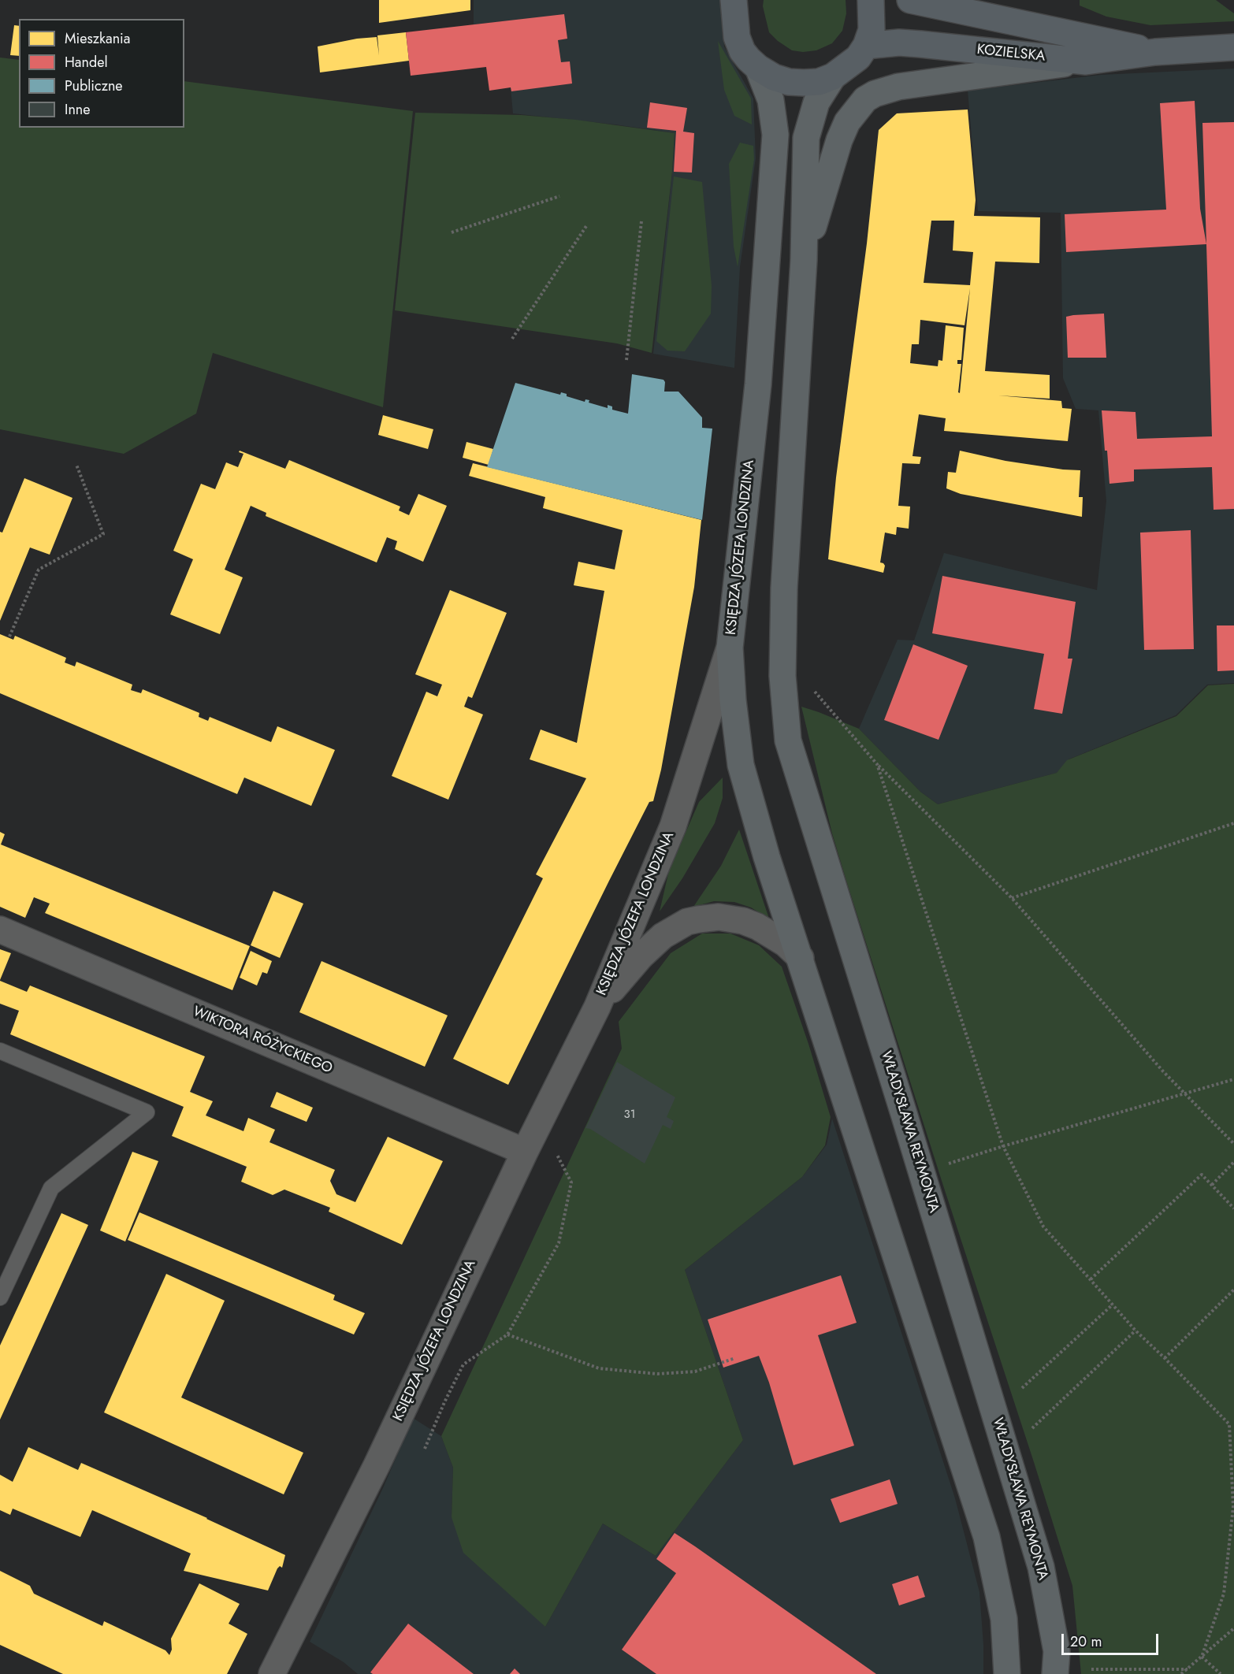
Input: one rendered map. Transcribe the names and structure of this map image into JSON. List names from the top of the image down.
{
  "streets": {
    "main road": ["KOZIELSKA", "KSIĘDZA JÓZEFA LONDZINA", "WŁADYSŁAWA REYMONTA"],
    "street": ["WIKTORA RÓŻYCKIEGO"]
  },
  "crossings": [
    ["KSIĘDZA JÓZEFA LONDZINA", "WIKTORA RÓŻYCKIEGO"]
  ],
  "house_numbers": ["31"],
  "legend": [
    "Mieszkania",
    "Handel",
    "Publiczne",
    "Inne"
  ],
  "scale_bar": "20 m"
}
